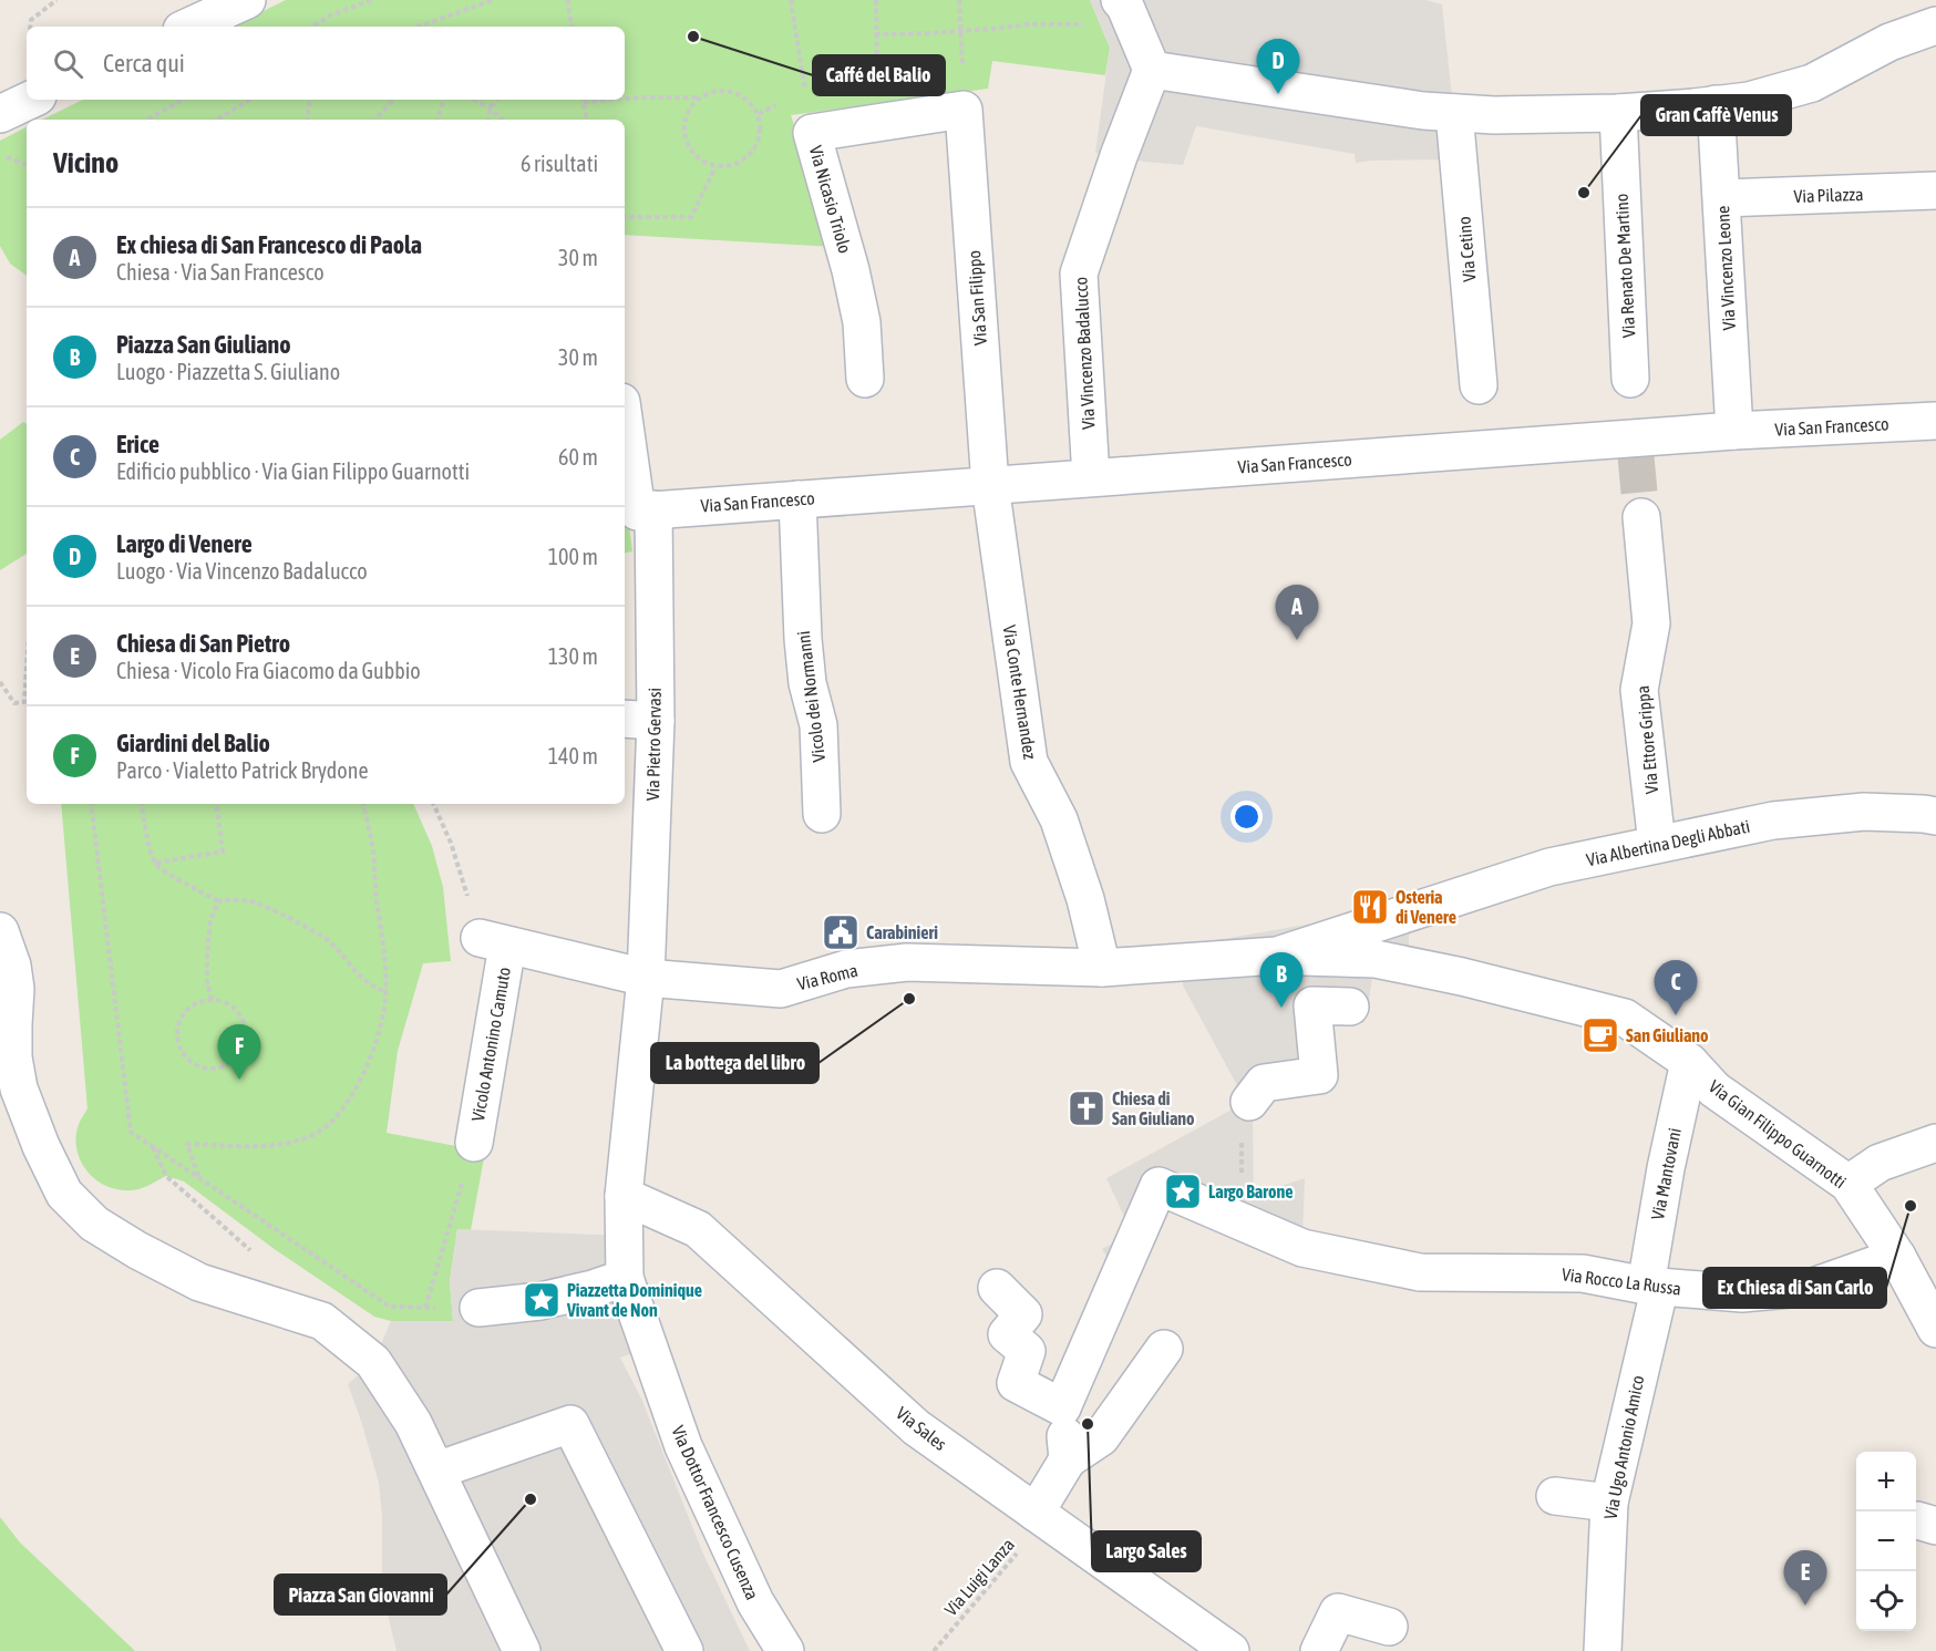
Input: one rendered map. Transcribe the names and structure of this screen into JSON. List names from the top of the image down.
{
  "streets": {
    "street": [
      "Via Pilazza",
      "Via Nicasio Triolo",
      "Via Cetino",
      "Via Renato De Martino",
      "Via Vincenzo Leone",
      "Via San Filippo",
      "Via Vincenzo Badalucco",
      "Via San Francesco",
      "Via Conte Hernandez",
      "Vicolo dei Normanni",
      "Via Ettore Grippa",
      "Via Pietro Gervasi",
      "Via Albertina Degli Abbati",
      "Via Roma",
      "Vicolo Antonino Camuto",
      "Via Gian Filippo Guarnotti",
      "Via Mantovani",
      "Via Rocco La Russa",
      "Via Sales",
      "Via Ugo Antonio Amico",
      "Via Dottor Francesco Cusenza"
    ],
    "path": ["Via Luigi Lanza"]
  },
  "crossings": [
    ["Via Pilazza", "Via Vincenzo Leone"],
    ["Via Nicasio Triolo", "Via San Filippo"],
    ["Via Vincenzo Leone", "Via San Francesco"],
    ["Via San Filippo", "Via San Francesco"],
    ["Via San Filippo", "Via Conte Hernandez"],
    ["Via Vincenzo Badalucco", "Via San Francesco"],
    ["Via San Francesco", "Via Conte Hernandez"],
    ["Via San Francesco", "Vicolo dei Normanni"],
    ["Via San Francesco", "Via Pietro Gervasi"],
    ["Via Conte Hernandez", "Via Roma"],
    ["Via Ettore Grippa", "Via Albertina Degli Abbati"],
    ["Via Pietro Gervasi", "Via Roma"],
    ["Via Pietro Gervasi", "Via Dottor Francesco Cusenza"],
    ["Via Albertina Degli Abbati", "Via Roma"],
    ["Via Albertina Degli Abbati", "Via Gian Filippo Guarnotti"],
    ["Via Roma", "Vicolo Antonino Camuto"],
    ["Via Roma", "Via Gian Filippo Guarnotti"],
    ["Via Roma", "Via Dottor Francesco Cusenza"],
    ["Via Gian Filippo Guarnotti", "Via Mantovani"],
    ["Via Gian Filippo Guarnotti", "Via Rocco La Russa"],
    ["Via Mantovani", "Via Rocco La Russa"],
    ["Via Mantovani", "Via Ugo Antonio Amico"],
    ["Via Rocco La Russa", "Via Ugo Antonio Amico"],
    ["Via Sales", "Via Dottor Francesco Cusenza"],
    ["Via Sales", "Via Luigi Lanza"]
  ],
  "places": {
    "other": [
      "Caffé del Balio",
      "Gran Caffè Venus",
      "La bottega del libro",
      "Ex Chiesa di San Carlo",
      "Largo Sales",
      "Piazza San Giovanni"
    ],
    "restaurant": ["Osteria di Venere"],
    "public building": ["Carabinieri"],
    "cafe": ["San Giuliano"],
    "church": ["Chiesa di San Giuliano"],
    "place": ["Largo Barone", "Piazzetta Dominique Vivant de Non"]
  },
  "page": {
    "search": "Cerca qui",
    "pins": [
      "D",
      "A",
      "B",
      "C",
      "F",
      "E"
    ],
    "heading": ["Vicino", "6 risultati"],
    "list": [
      {
        "mark": "A",
        "name": "Ex chiesa di San Francesco di Paola",
        "note": "Chiesa · Via San Francesco",
        "value": "30 m"
      },
      {
        "mark": "B",
        "name": "Piazza San Giuliano",
        "note": "Luogo · Piazzetta S. Giuliano",
        "value": "30 m"
      },
      {
        "mark": "C",
        "name": "Erice",
        "note": "Edificio pubblico · Via Gian Filippo Guarnotti",
        "value": "60 m"
      },
      {
        "mark": "D",
        "name": "Largo di Venere",
        "note": "Luogo · Via Vincenzo Badalucco",
        "value": "100 m"
      },
      {
        "mark": "E",
        "name": "Chiesa di San Pietro",
        "note": "Chiesa · Vicolo Fra Giacomo da Gubbio",
        "value": "130 m"
      },
      {
        "mark": "F",
        "name": "Giardini del Balio",
        "note": "Parco · Vialetto Patrick Brydone",
        "value": "140 m"
      }
    ],
    "map_buttons": ["+", "−"]
  }
}
